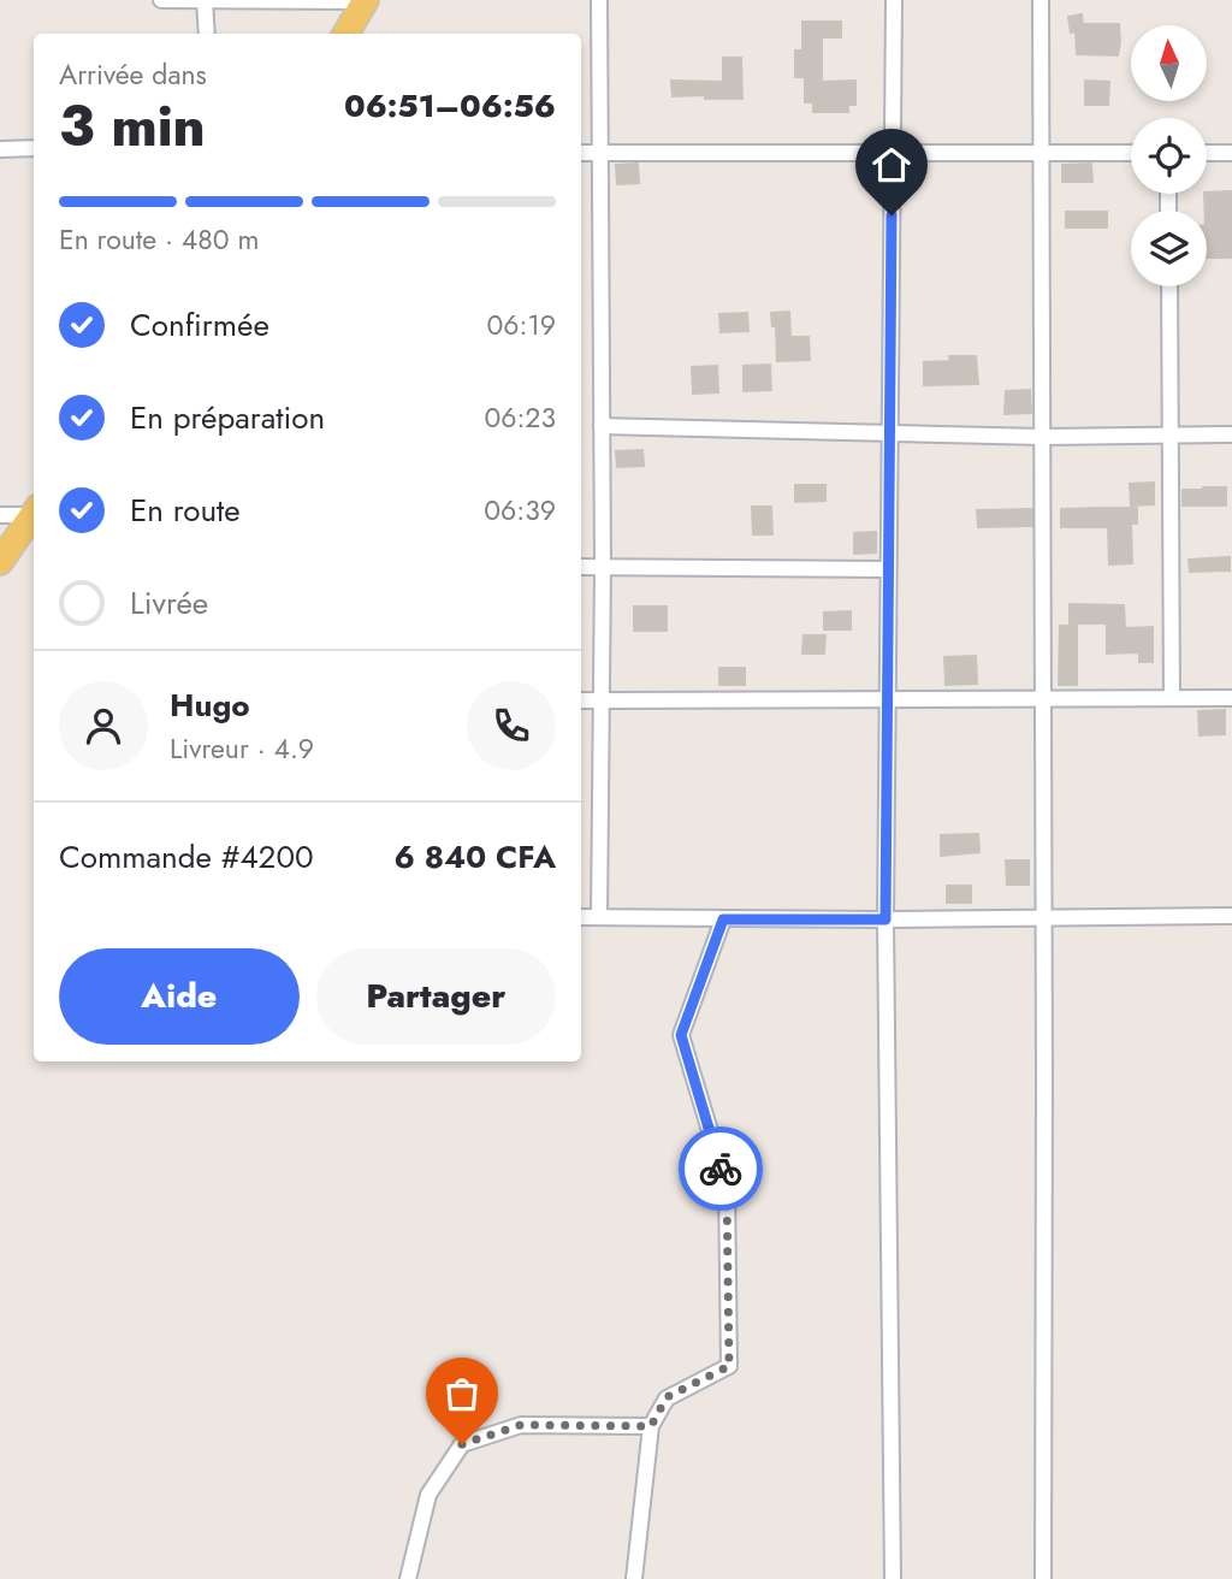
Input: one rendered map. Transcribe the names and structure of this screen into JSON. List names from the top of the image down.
{
  "north": "top",
  "page": {
    "heading": ["3 min", "Arrivée dans", "06:51–06:56"],
    "panel": [
      "Hugo",
      "Livreur · 4.9",
      "Commande #4200",
      "6 840 CFA"
    ],
    "bar": "En route · 480 m",
    "list": [
      ["Confirmée", "06:19"],
      ["En préparation", "06:23"],
      ["En route", "06:39"],
      "Livrée"
    ],
    "buttons": ["Aide", "Partager"]
  }
}
